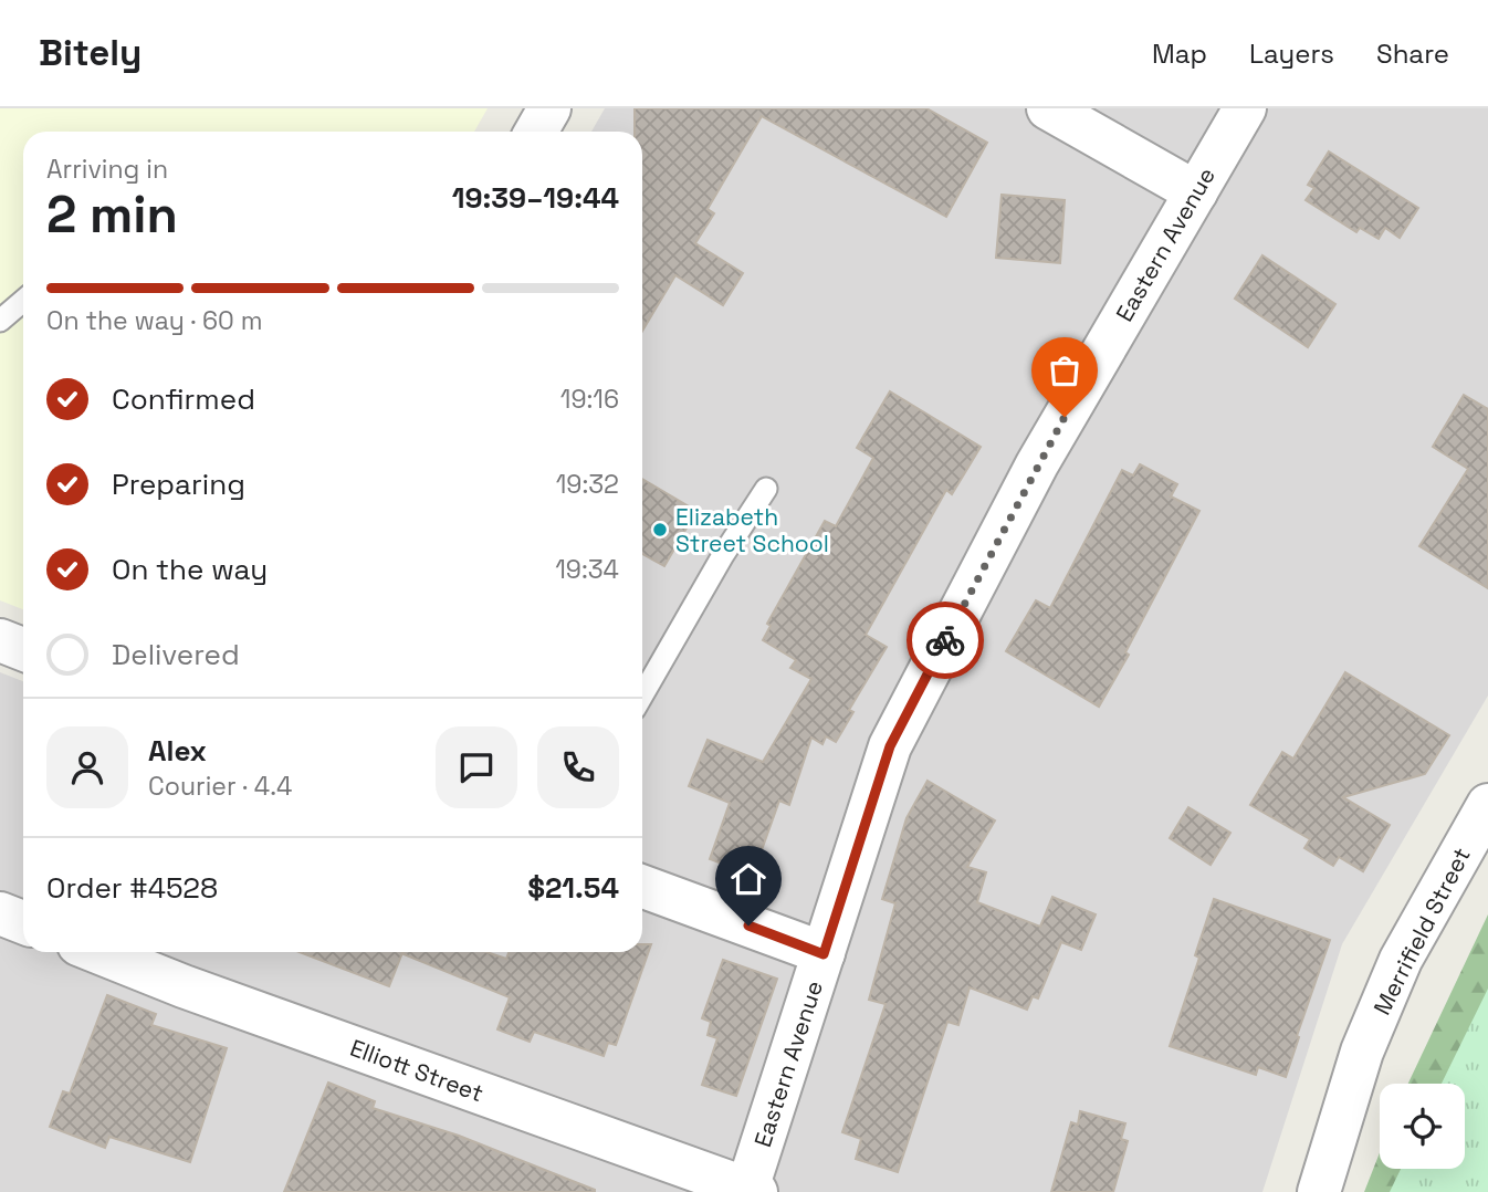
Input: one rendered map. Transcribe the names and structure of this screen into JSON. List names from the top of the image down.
{
  "streets": {
    "street": ["Eastern Avenue", "Merrifield Street", "Elliott Street"]
  },
  "crossings": [
    ["Eastern Avenue", "Elliott Street"]
  ],
  "places": ["Elizabeth Street School"],
  "page": {
    "header": "Bitely",
    "nav": ["Map", "Layers", "Share"],
    "heading": ["2 min", "Arriving in", "19:39–19:44"],
    "panel": [
      "Alex",
      "Courier · 4.4",
      "Order #4528",
      "$21.54"
    ],
    "bar": "On the way · 60 m",
    "list": [
      ["Confirmed", "19:16"],
      ["Preparing", "19:32"],
      ["On the way", "19:34"],
      "Delivered"
    ]
  }
}
